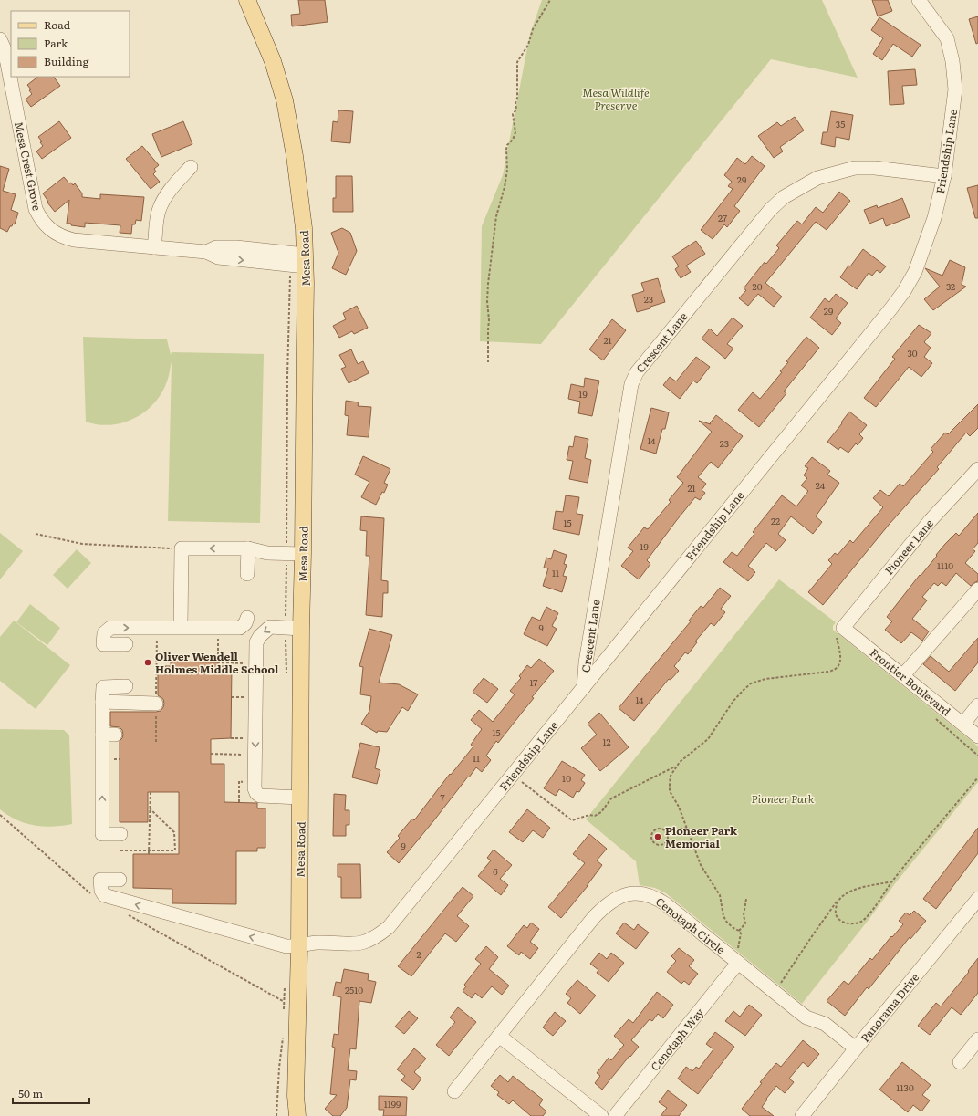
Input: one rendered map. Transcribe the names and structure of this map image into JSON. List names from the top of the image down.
{
  "streets": {
    "main road": ["Mesa Road"],
    "street": [
      "Friendship Lane",
      "Mesa Crest Grove",
      "Crescent Lane",
      "Pioneer Lane",
      "Frontier Boulevard",
      "Cenotaph Circle",
      "Panorama Drive",
      "Cenotaph Way"
    ]
  },
  "crossings": [
    ["Friendship Lane", "Mesa Road"],
    ["Friendship Lane", "Crescent Lane"],
    ["Mesa Crest Grove", "Mesa Road"],
    ["Pioneer Lane", "Frontier Boulevard"],
    ["Cenotaph Circle", "Panorama Drive"],
    ["Cenotaph Circle", "Cenotaph Way"]
  ],
  "parks": ["Mesa Wildlife Preserve", "Pioneer Park"],
  "places": ["Oliver Wendell Holmes Middle School", "Pioneer Park Memorial"],
  "house_numbers": [
    "35",
    "29",
    "27",
    "20",
    "32",
    "23",
    "29",
    "21",
    "30",
    "19",
    "14",
    "23",
    "24",
    "21",
    "22",
    "15",
    "19",
    "1110",
    "11",
    "9",
    "17",
    "14",
    "15",
    "12",
    "11",
    "10",
    "7",
    "9",
    "6",
    "2",
    "2510",
    "1130",
    "1199"
  ],
  "legend": ["Road", "Park", "Building"],
  "scale_bar": "50 m"
}
